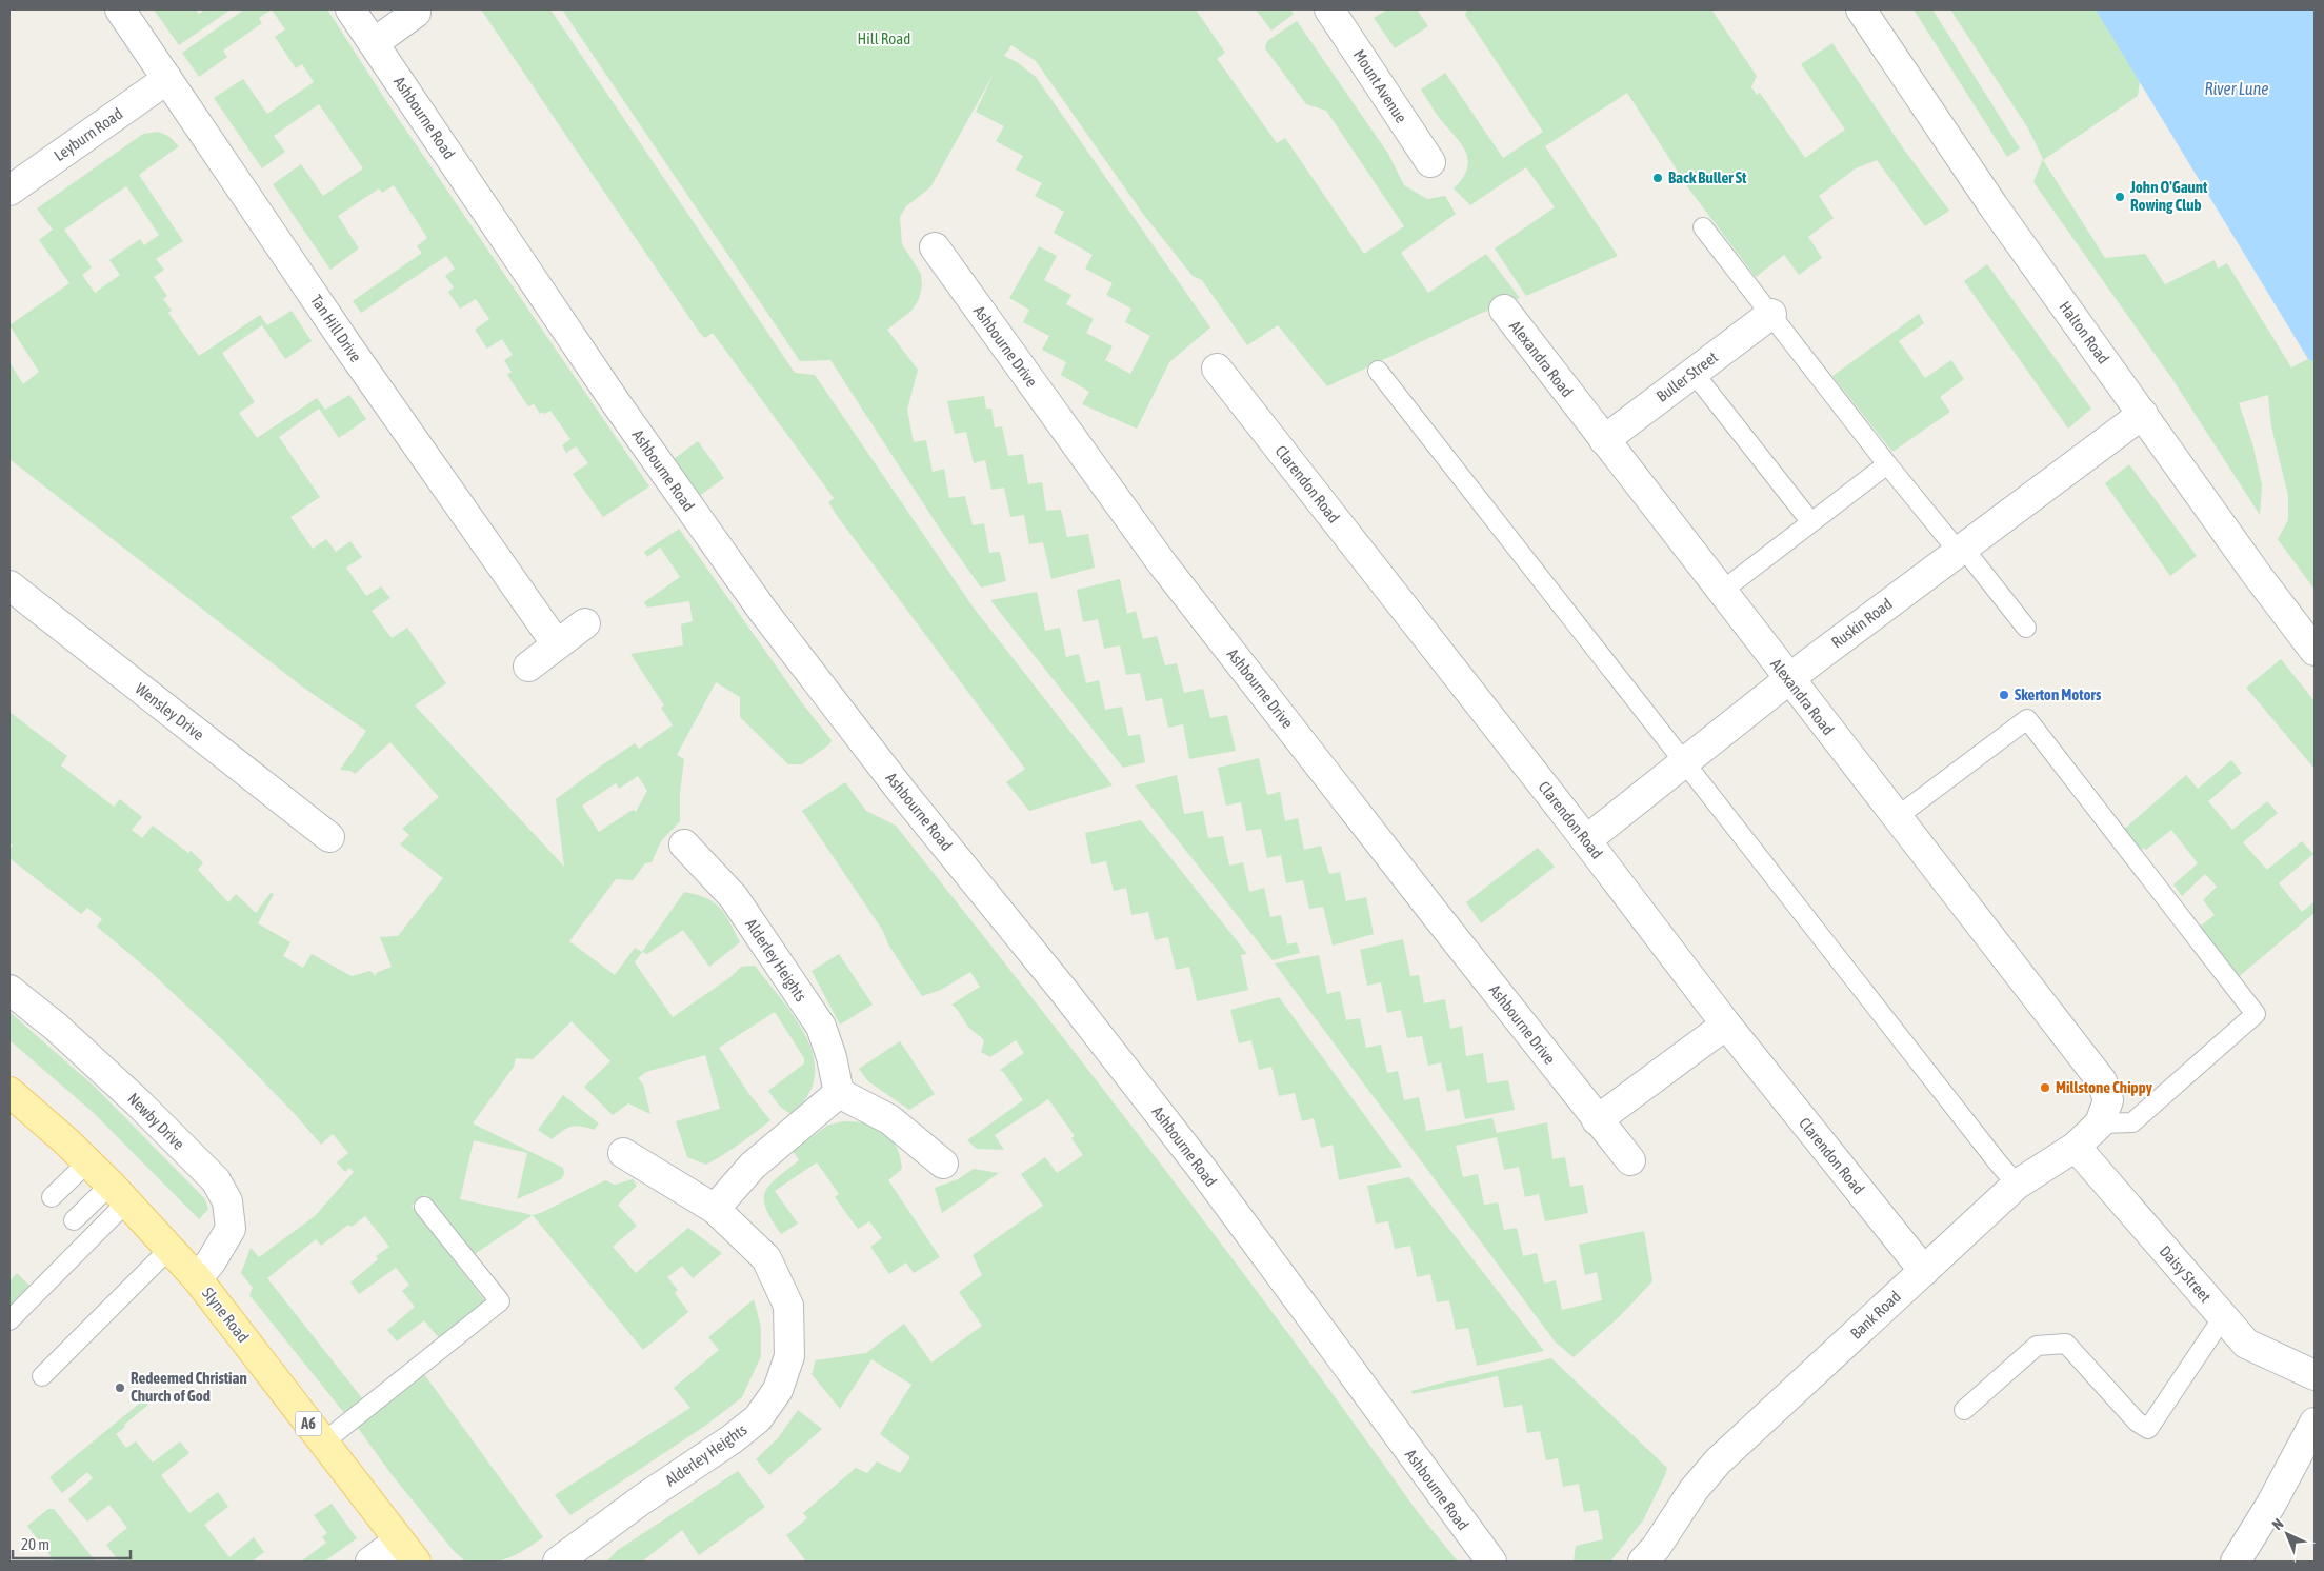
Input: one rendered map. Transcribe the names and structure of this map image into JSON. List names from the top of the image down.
{
  "streets": {
    "main road": ["Slyne Road", "A6"],
    "street": [
      "Mount Avenue",
      "Ashbourne Road",
      "Leyburn Road",
      "Tan Hill Drive",
      "Halton Road",
      "Ashbourne Drive",
      "Alexandra Road",
      "Buller Street",
      "Clarendon Road",
      "Ruskin Road",
      "Wensley Drive",
      "Alderley Heights",
      "Newby Drive",
      "Daisy Street",
      "Bank Road"
    ]
  },
  "crossings": [
    ["Leyburn Road", "Tan Hill Drive"],
    ["Halton Road", "Ruskin Road"],
    ["Alexandra Road", "Buller Street"],
    ["Alexandra Road", "Ruskin Road"],
    ["Alexandra Road", "Bank Road"],
    ["Clarendon Road", "Ruskin Road"],
    ["Clarendon Road", "Bank Road"],
    ["Newby Drive", "Slyne Road"],
    ["Daisy Street", "Bank Road"]
  ],
  "water": ["River Lune"],
  "parks": ["Hill Road"],
  "places": [
    "Back Buller St",
    "John O'Gaunt Rowing Club",
    "Skerton Motors",
    "Millstone Chippy",
    "Redeemed Christian Church of God"
  ],
  "scale_bar": "20 m",
  "north": "top left"
}
